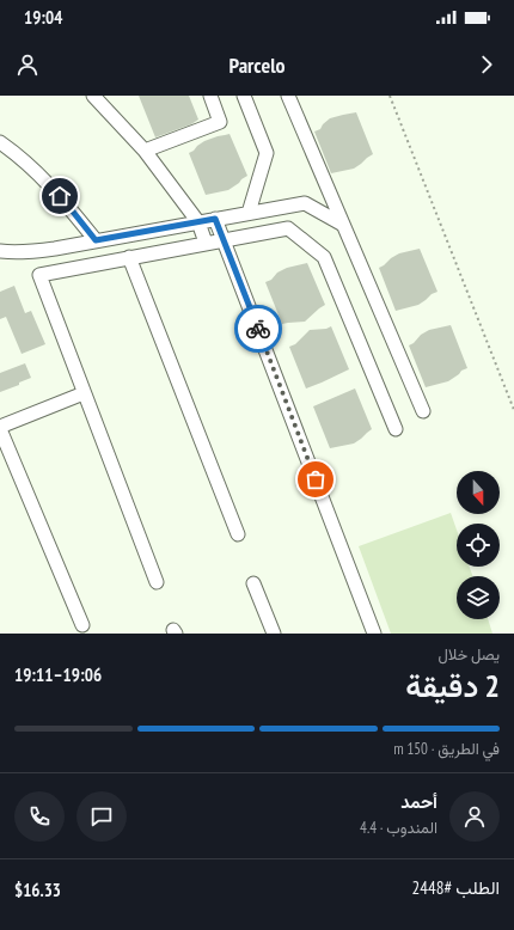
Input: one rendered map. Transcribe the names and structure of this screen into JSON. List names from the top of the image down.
{
  "north": "bottom",
  "page": {
    "status": "19:04",
    "header": "Parcelo",
    "heading": ["2 دقيقة", "يصل خلال", "19:06–19:11"],
    "panel": [
      "أحمد",
      "المندوب · 4.4",
      "الطلب #2448",
      "$16.33"
    ],
    "bar": "في الطريق · 150 m"
  }
}
